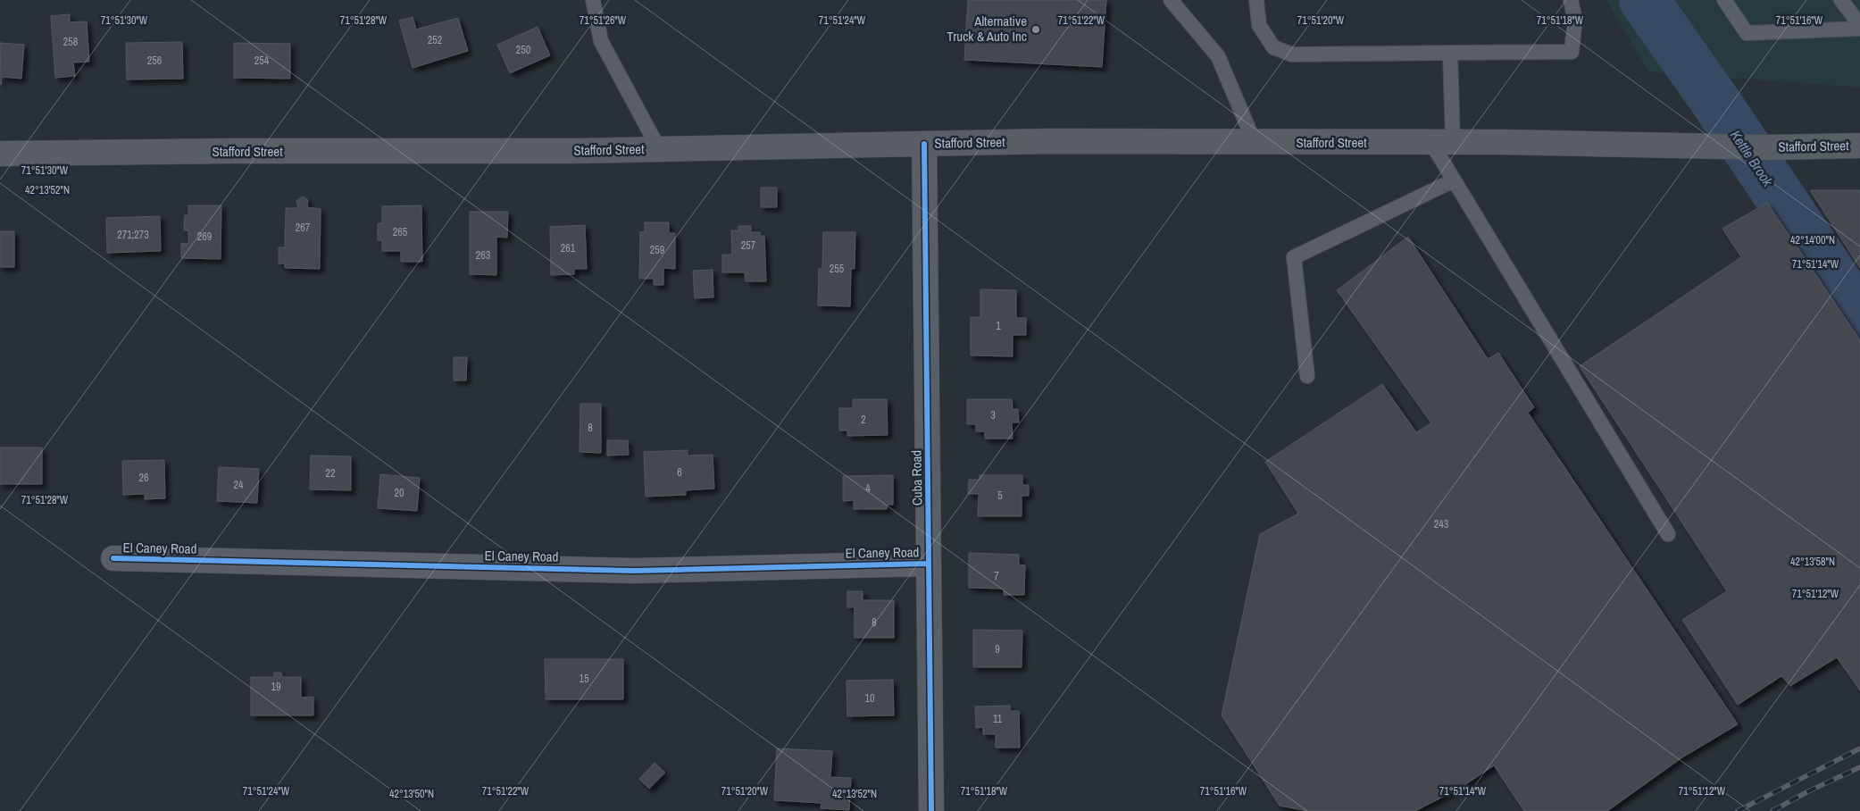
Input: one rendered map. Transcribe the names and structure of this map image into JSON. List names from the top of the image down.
{
  "streets": {
    "main road": ["Stafford Street"],
    "street": ["Cuba Road", "El Caney Road"]
  },
  "crossings": [
    ["Stafford Street", "Cuba Road"],
    ["Cuba Road", "El Caney Road"]
  ],
  "water": ["Kettle Brook"],
  "places": ["Alternative Truck & Auto Inc"],
  "house_numbers": [
    "252",
    "258",
    "250",
    "256",
    "254",
    "267",
    "265",
    "271;273",
    "269",
    "257",
    "261",
    "259",
    "263",
    "255",
    "1",
    "3",
    "2",
    "8",
    "6",
    "22",
    "26",
    "24",
    "4",
    "20",
    "5",
    "243",
    "7",
    "8",
    "9",
    "15",
    "19",
    "10",
    "11"
  ],
  "coordinates": [
    "71°51'30\"W",
    "71°51'28\"W",
    "71°51'26\"W",
    "71°51'24\"W",
    "71°51'22\"W",
    "71°51'20\"W",
    "71°51'18\"W",
    "71°51'16\"W",
    "42°13'52\"N",
    "42°14'00\"N",
    "71°51'14\"W",
    "42°13'58\"N",
    "71°51'12\"W",
    "42°13'50\"N"
  ]
}
